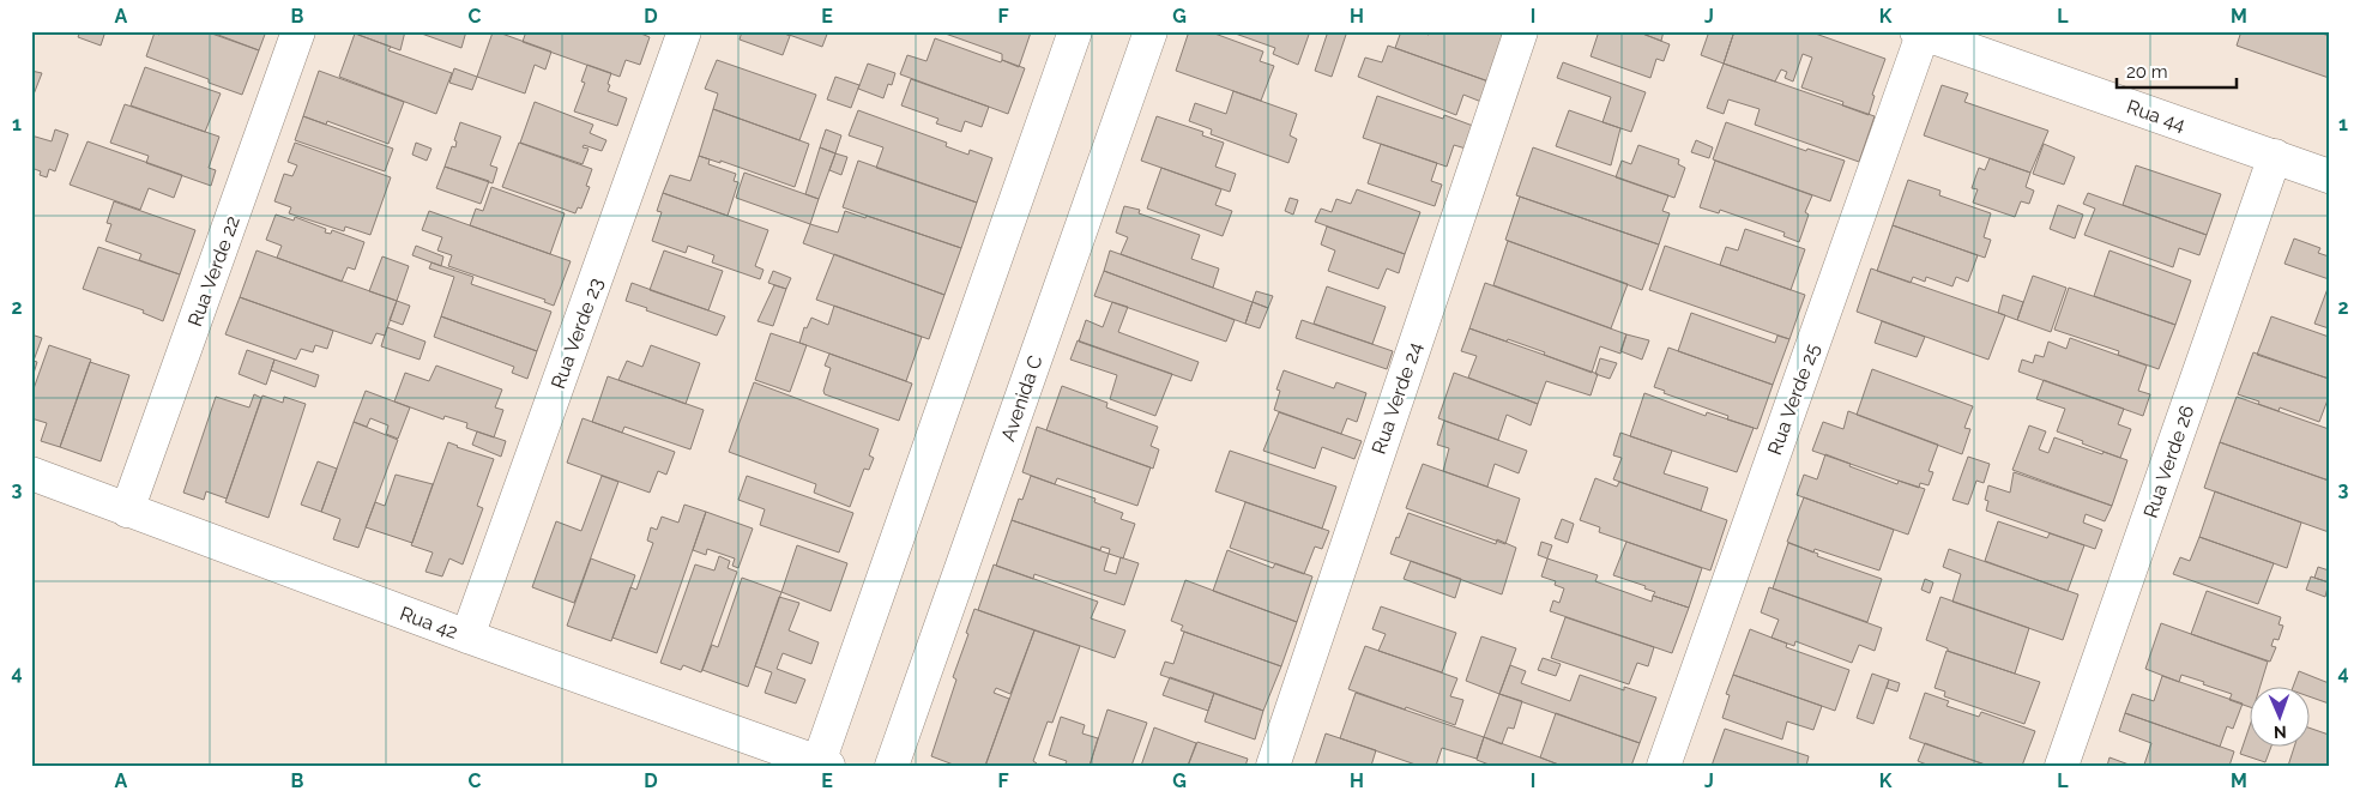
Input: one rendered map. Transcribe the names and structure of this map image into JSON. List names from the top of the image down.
{
  "streets": {
    "street": [
      "Rua 44",
      "Rua Verde 22",
      "Rua Verde 23",
      "Avenida C",
      "Rua Verde 24",
      "Rua Verde 25",
      "Rua Verde 26",
      "Rua 42"
    ]
  },
  "crossings": [
    ["Rua 44", "Rua Verde 25"],
    ["Rua 44", "Rua Verde 26"],
    ["Rua Verde 22", "Rua 42"],
    ["Rua Verde 23", "Rua 42"]
  ],
  "scale_bar": "20 m",
  "north": "bottom",
  "grid": {
    "columns": [
      "A",
      "B",
      "C",
      "D",
      "E",
      "F",
      "G",
      "H",
      "I",
      "J",
      "K",
      "L",
      "M"
    ],
    "rows": [
      "1",
      "2",
      "3",
      "4"
    ]
  }
}
